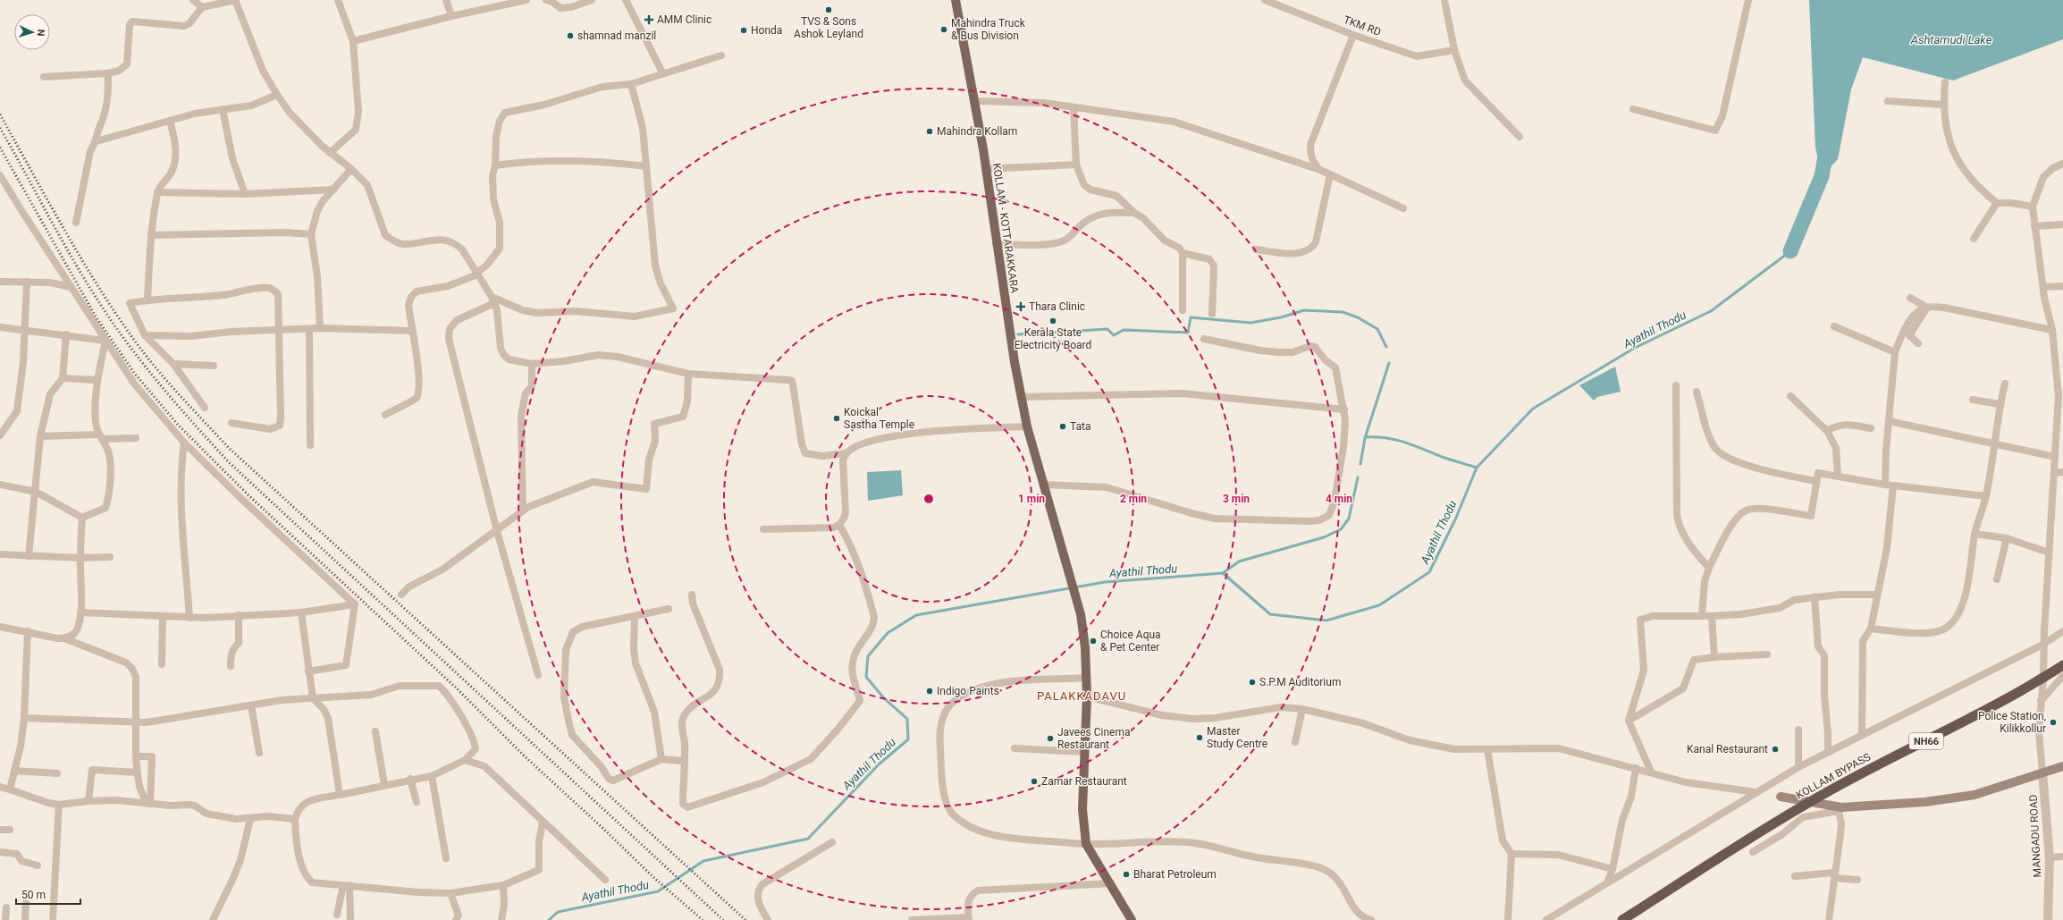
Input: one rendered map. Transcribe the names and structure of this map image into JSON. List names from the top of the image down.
{
  "streets": {
    "highway": ["NH66", "KOLLAM BYPASS"],
    "main road": ["KOLLAM - KOTTARAKKARA"],
    "street": ["TKM RD", "MANGADU ROAD"]
  },
  "districts": ["PALAKKADAVU"],
  "water": ["Ashtamudi Lake", "Ayathil Thodu"],
  "places": {
    "other": [
      "TVS & Sons Ashok Leyland",
      "Mahindra Truck & Bus Division",
      "Honda",
      "shamnad manzil",
      "Mahindra Kollam",
      "Kerala State Electricity Board",
      "Koickal Sastha Temple",
      "Tata",
      "Choice Aqua & Pet Center",
      "S.P.M Auditorium",
      "Indigo Paints",
      "Police Station, Kilikkollur",
      "Master Study Centre",
      "Javees Cinema Restaurant",
      "Kanal Restaurant",
      "Zamar Restaurant",
      "Bharat Petroleum"
    ],
    "health": ["AMM Clinic", "Thara Clinic"]
  },
  "scale_bar": "50 m",
  "north": "right",
  "rings": [
    "1 min",
    "2 min",
    "3 min",
    "4 min"
  ]
}
